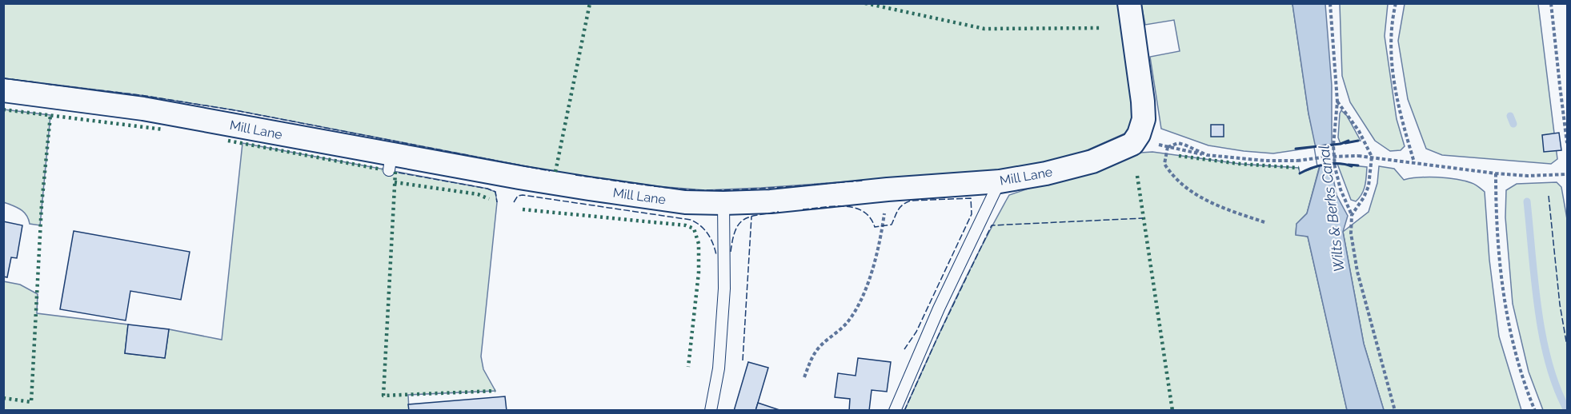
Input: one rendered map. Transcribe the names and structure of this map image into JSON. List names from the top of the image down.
{
  "streets": {
    "street": ["Mill Lane"]
  },
  "water": ["Wilts & Berks Canal"]
}
